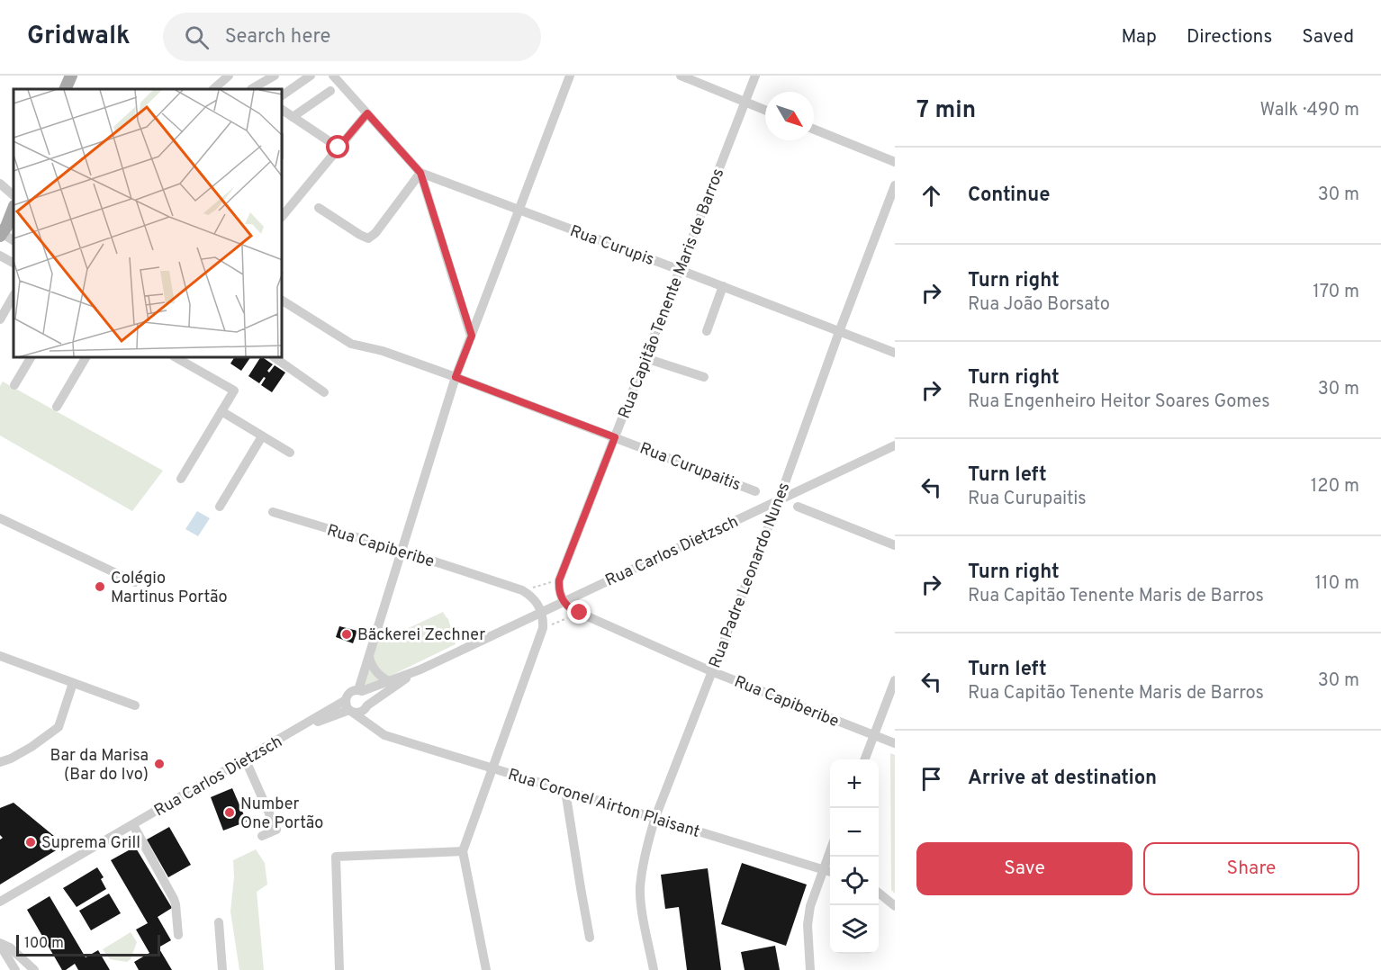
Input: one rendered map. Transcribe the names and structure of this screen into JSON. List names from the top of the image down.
{
  "streets": {
    "street": [
      "Rua Curupis",
      "Rua Capitão Tenente Maris de Barros",
      "Rua Curupaitis",
      "Rua Capiberibe",
      "Rua Carlos Dietzsch",
      "Rua Padre Leonardo Nunes",
      "Rua Coronel Airton Plaisant"
    ]
  },
  "crossings": [
    ["Rua Curupis", "Rua Capitão Tenente Maris de Barros"],
    ["Rua Curupis", "Rua Padre Leonardo Nunes"],
    ["Rua Capitão Tenente Maris de Barros", "Rua Curupaitis"],
    ["Rua Capiberibe", "Rua Carlos Dietzsch"],
    ["Rua Capiberibe", "Rua Padre Leonardo Nunes"],
    ["Rua Carlos Dietzsch", "Rua Padre Leonardo Nunes"],
    ["Rua Carlos Dietzsch", "Rua Coronel Airton Plaisant"],
    ["Rua Padre Leonardo Nunes", "Rua Coronel Airton Plaisant"]
  ],
  "places": [
    "Colégio Martinus Portão",
    "Bäckerei Zechner",
    "Bar da Marisa (Bar do Ivo)",
    "Number One Portão",
    "Suprema Grill"
  ],
  "scale_bar": "100 m",
  "north": "bottom right",
  "page": {
    "header": "Gridwalk",
    "search": "Search here",
    "nav": ["Map", "Directions", "Saved"],
    "heading": ["7 min", "Walk · 490 m"],
    "list": [
      ["Continue", "30 m"],
      ["Turn right", "Rua João Borsato", "170 m"],
      ["Turn right", "Rua Engenheiro Heitor Soares Gomes", "30 m"],
      ["Turn left", "Rua Curupaitis", "120 m"],
      ["Turn right", "Rua Capitão Tenente Maris de Barros", "110 m"],
      ["Turn left", "Rua Capitão Tenente Maris de Barros", "30 m"],
      "Arrive at destination"
    ],
    "map_buttons": ["+", "−"],
    "buttons": ["Save", "Share"],
    "scale": "100 m"
  }
}
